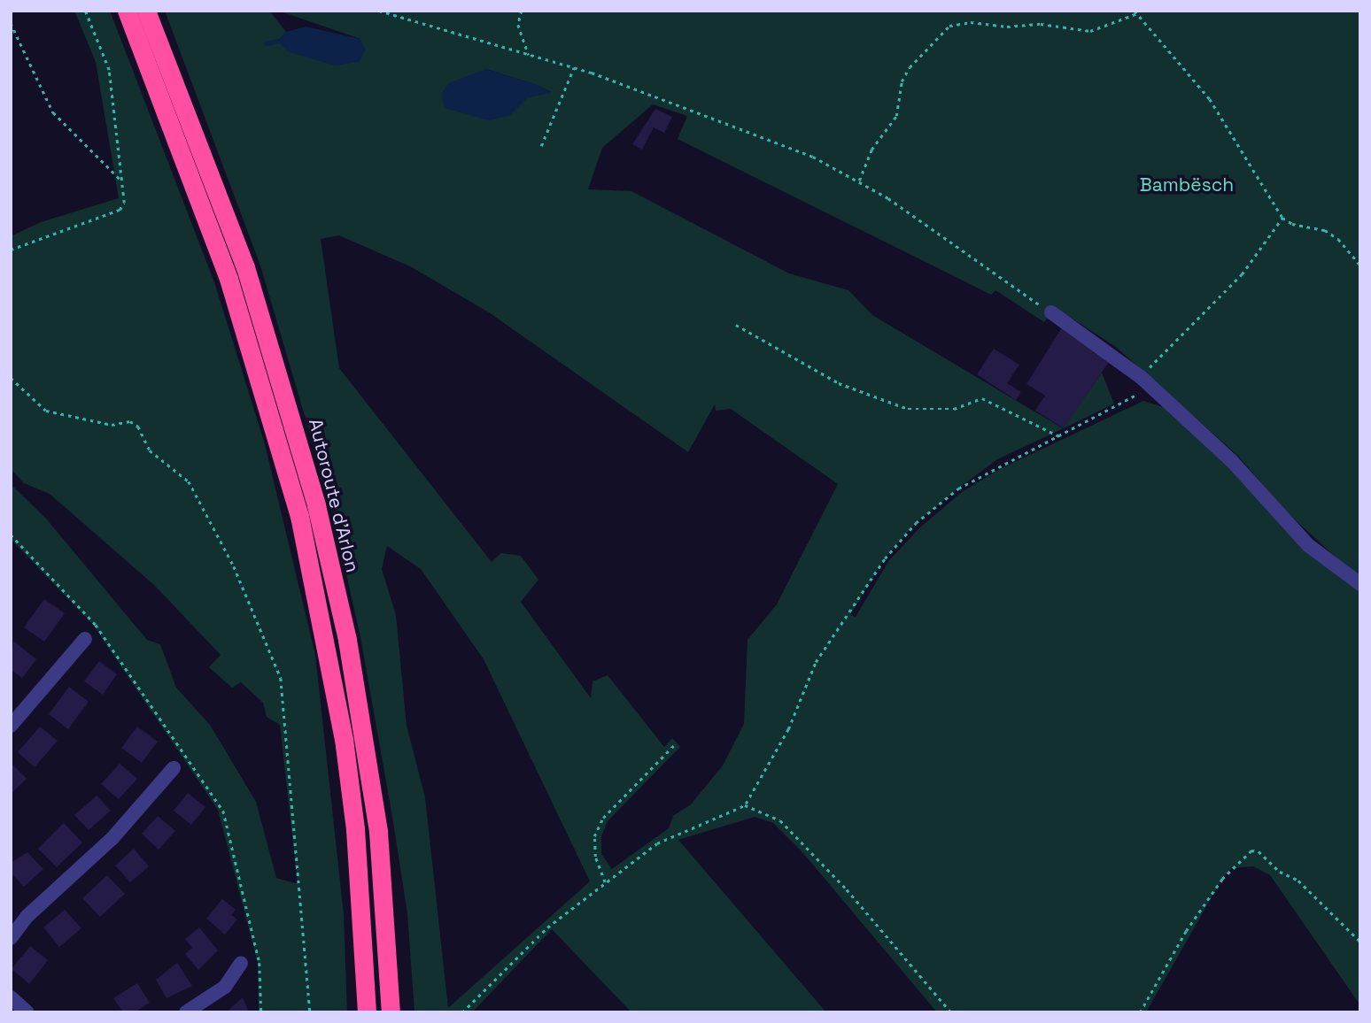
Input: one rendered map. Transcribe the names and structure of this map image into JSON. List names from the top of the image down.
{
  "streets": {
    "highway": ["Autoroute d'Arlon"]
  },
  "parks": ["Bambësch"]
}
